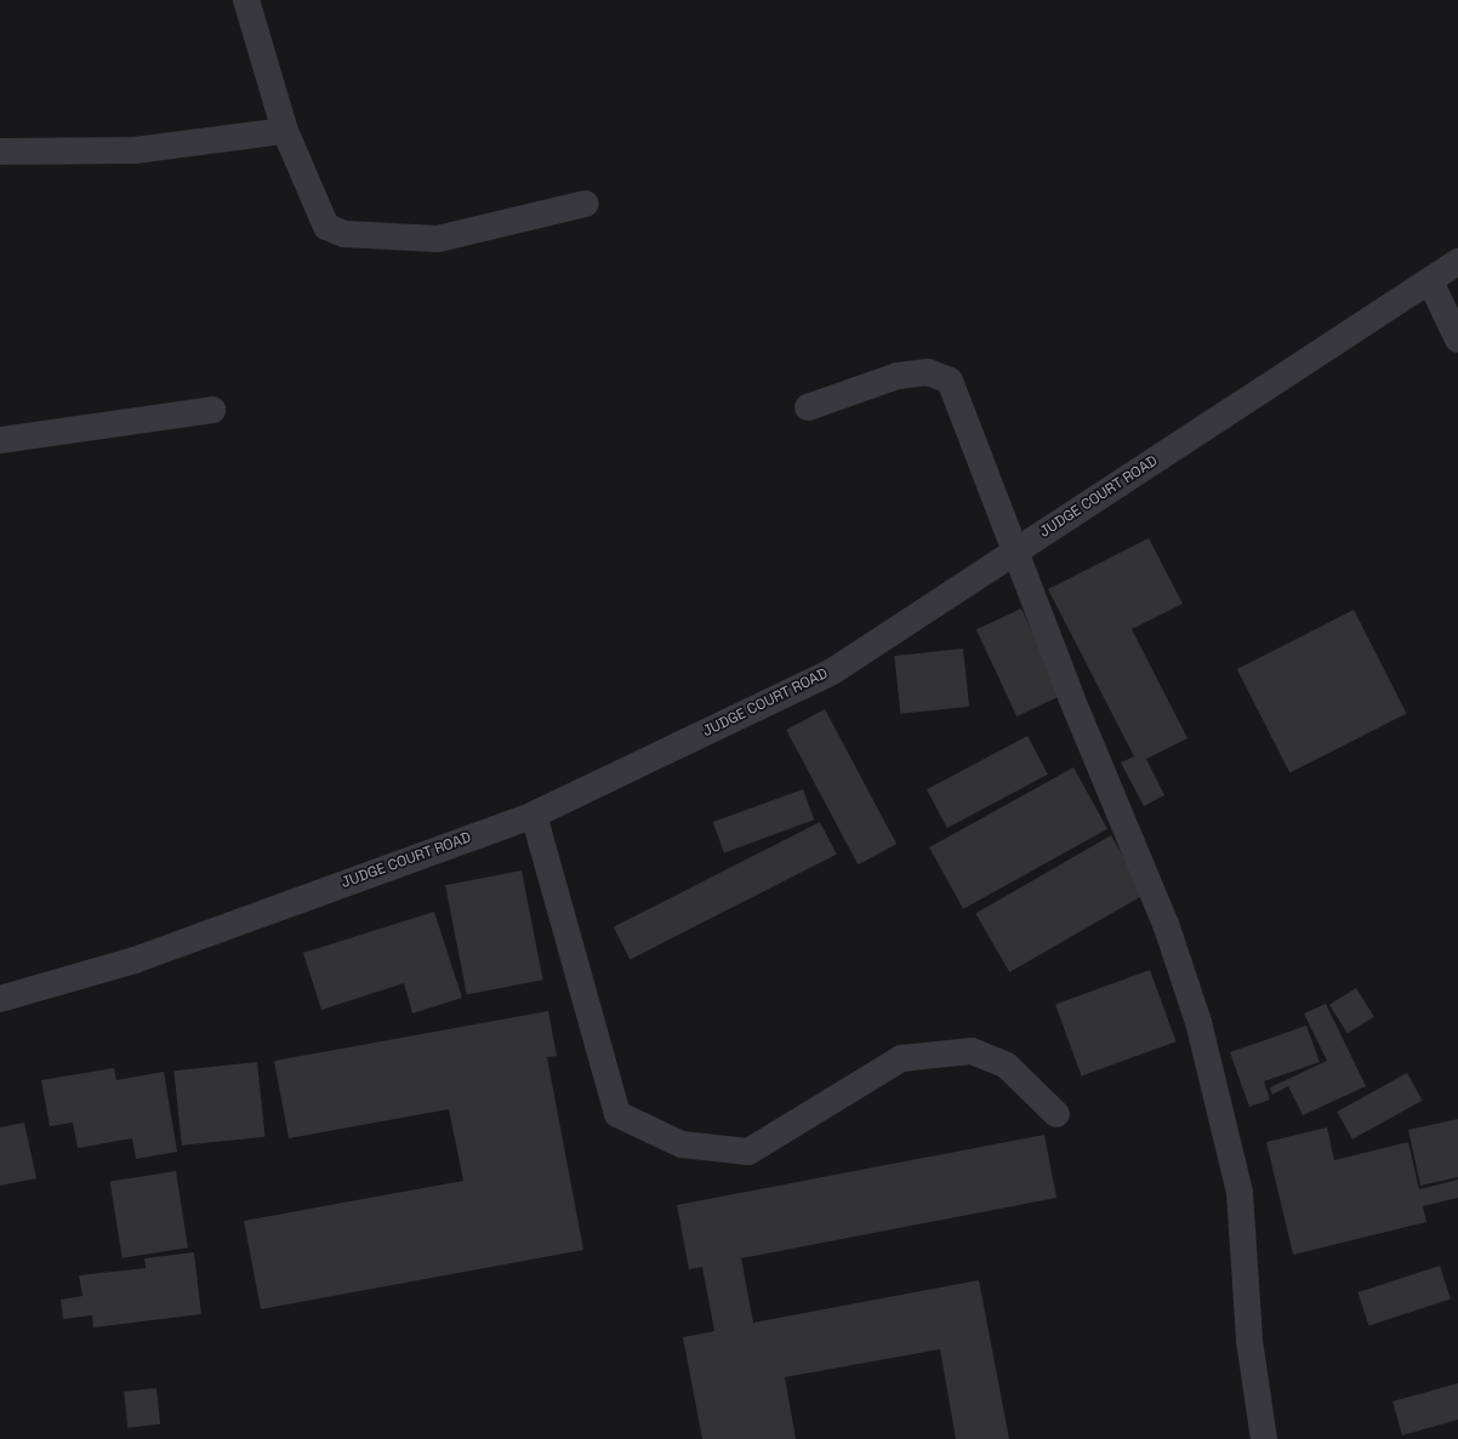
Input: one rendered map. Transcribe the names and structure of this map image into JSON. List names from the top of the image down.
{
  "streets": {
    "street": ["JUDGE COURT ROAD"]
  }
}
